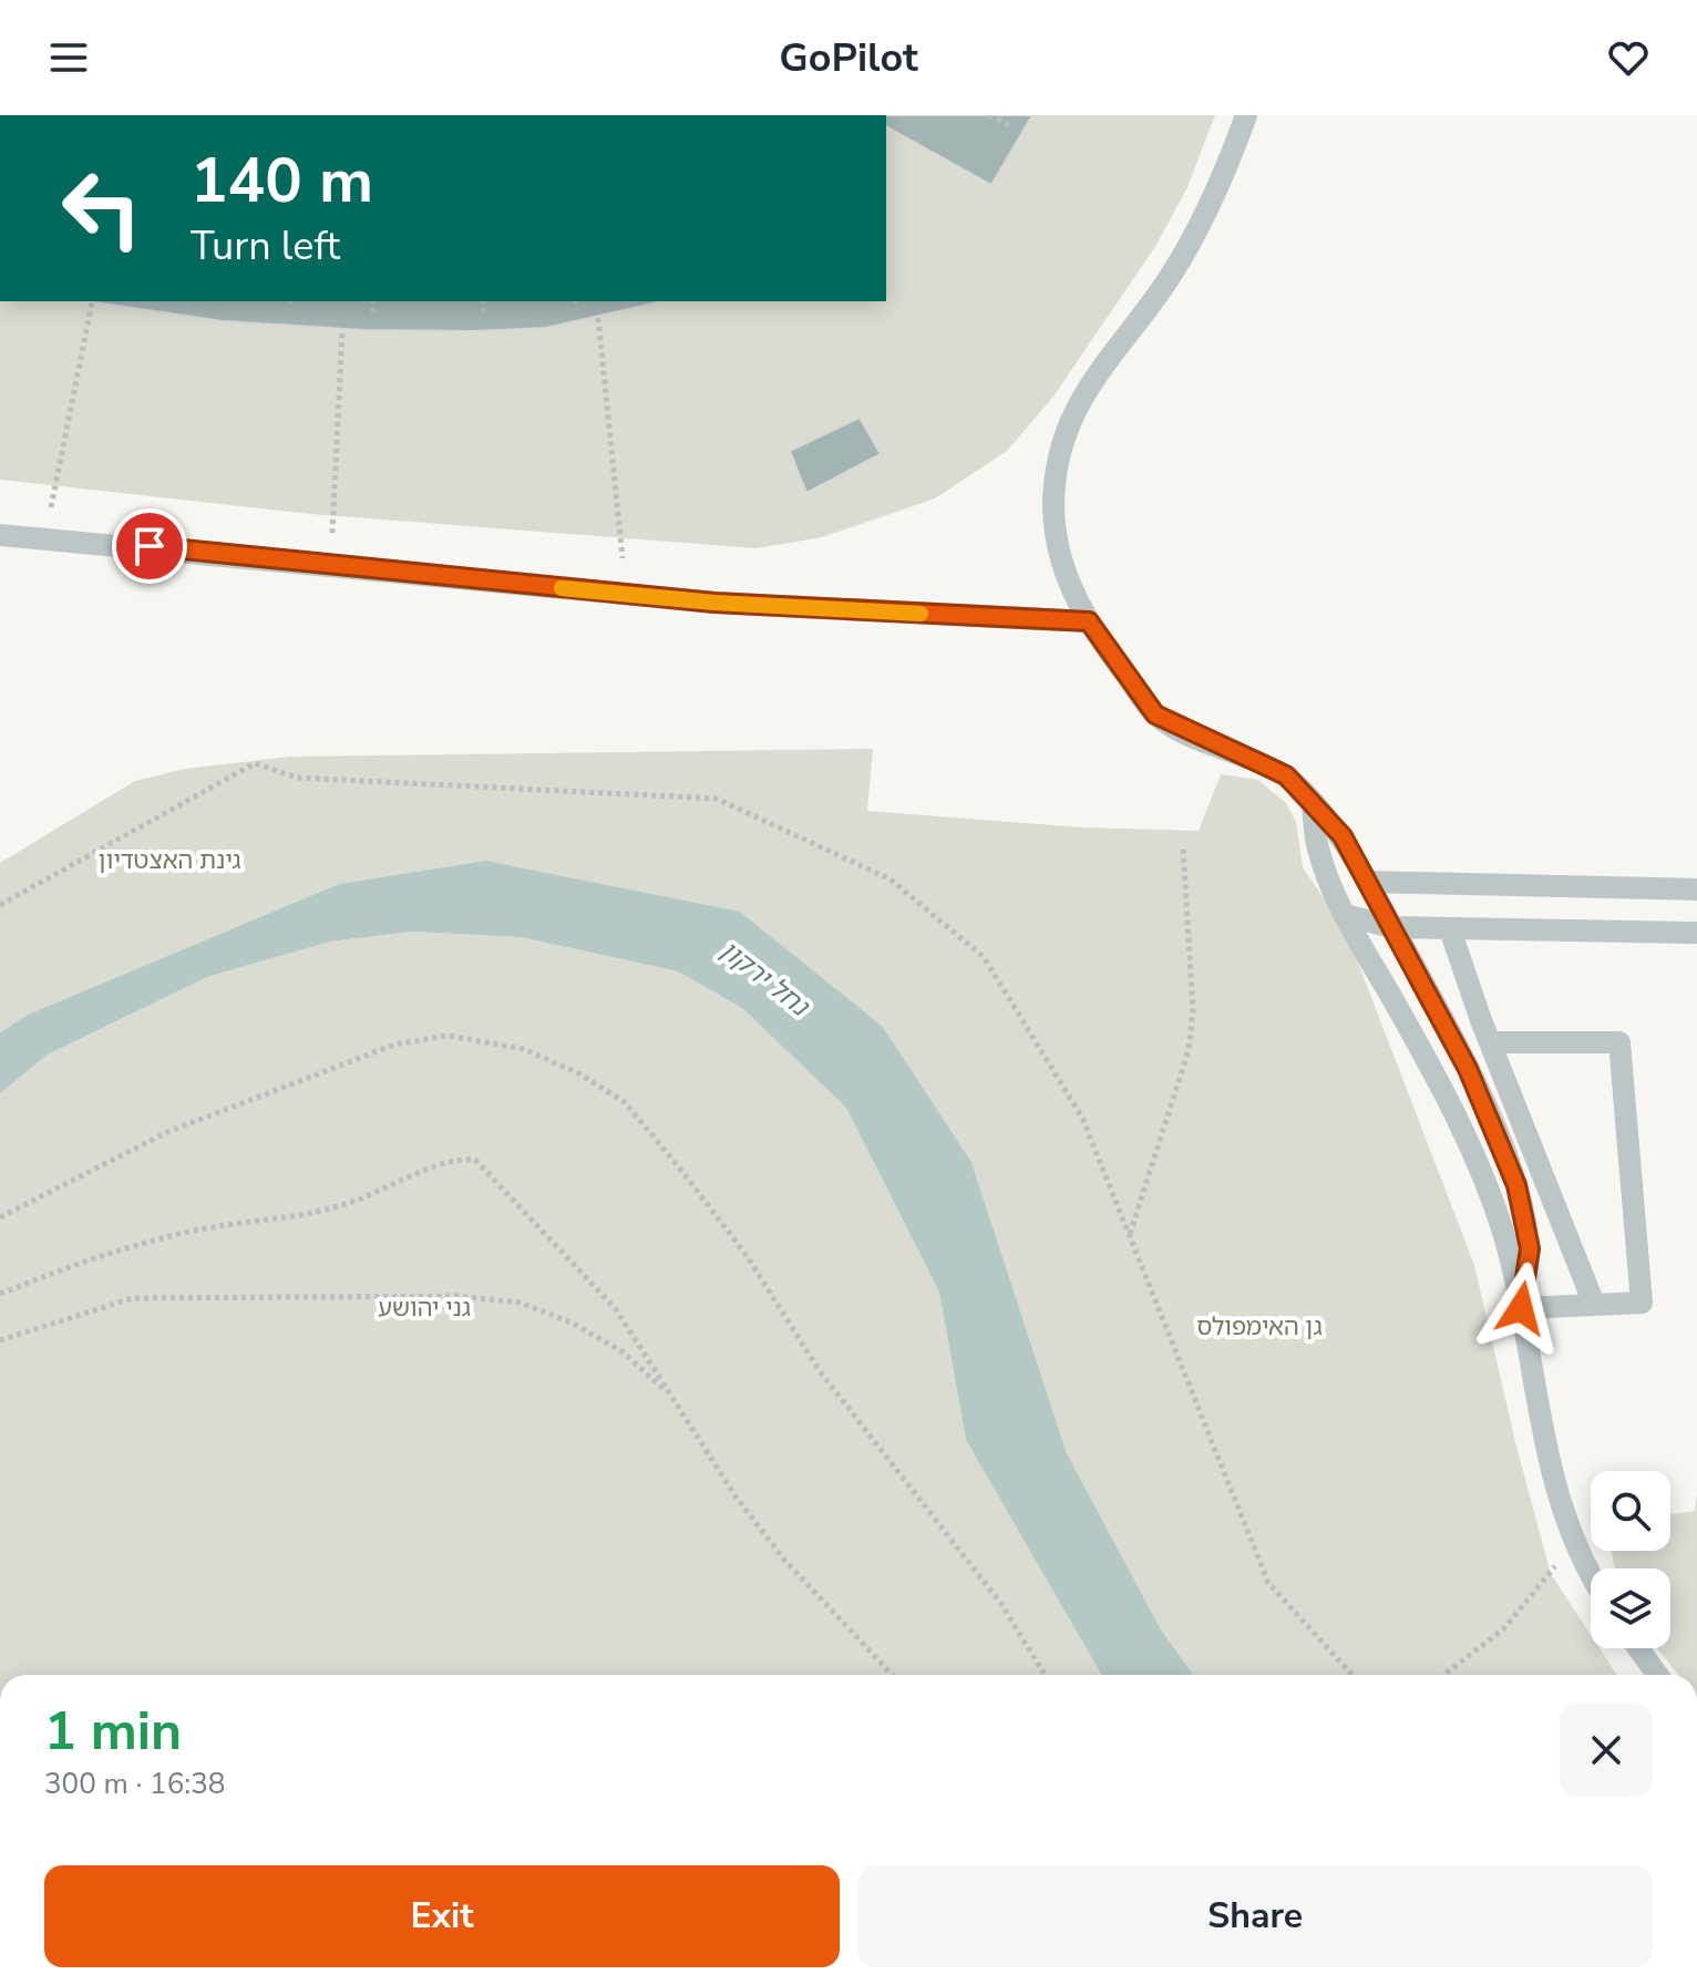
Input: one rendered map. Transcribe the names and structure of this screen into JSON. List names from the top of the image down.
{
  "water": ["נחל ירקון"],
  "parks": ["גינת האצטדיון", "גני יהושע", "גן האימפולס"],
  "page": {
    "header": "GoPilot",
    "turn": ["140 m", "Turn left"],
    "heading": ["1 min", "300 m · 16:38"],
    "buttons": ["Exit", "Share"]
  }
}
